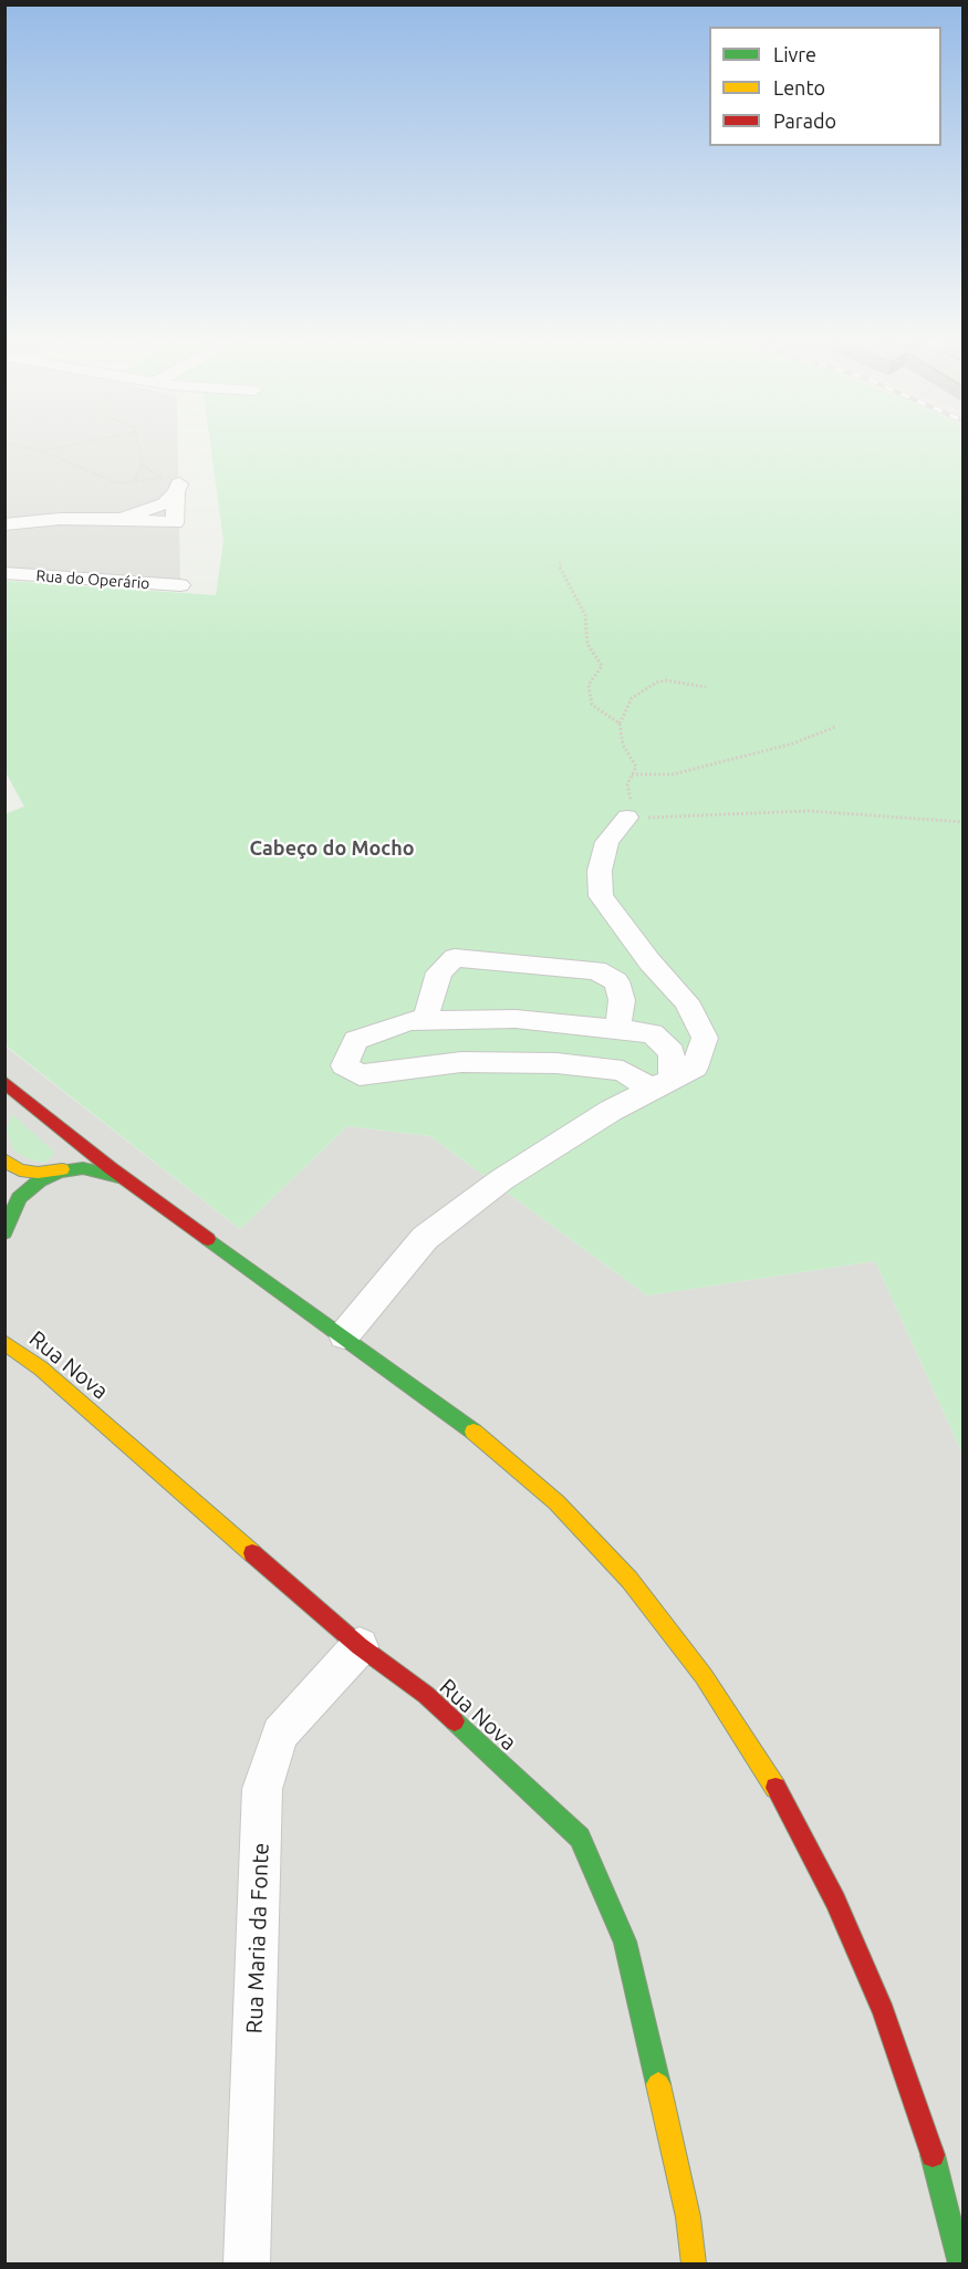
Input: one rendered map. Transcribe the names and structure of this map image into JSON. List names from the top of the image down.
{
  "streets": {
    "main road": ["Rua Nova"],
    "street": ["Rua do Operário", "Rua Maria da Fonte"]
  },
  "crossings": [
    ["Rua Nova", "Rua Maria da Fonte"]
  ],
  "districts": ["Cabeço do Mocho"],
  "legend": ["Livre", "Lento", "Parado"]
}
